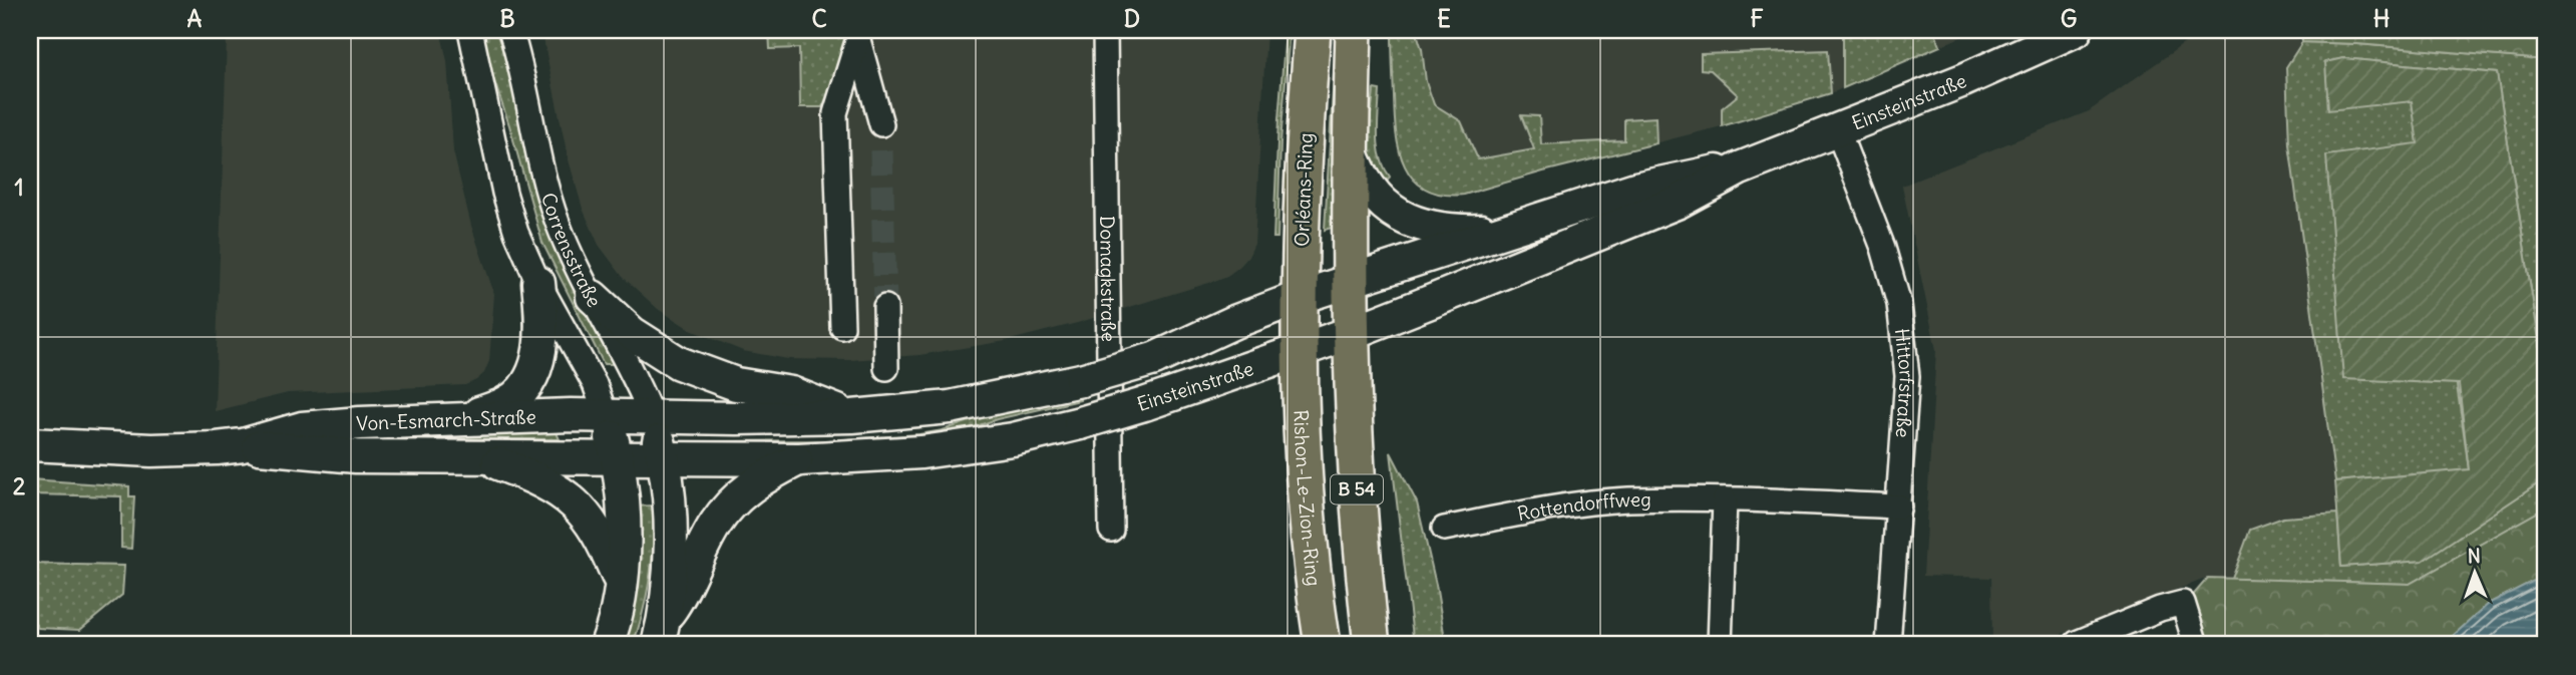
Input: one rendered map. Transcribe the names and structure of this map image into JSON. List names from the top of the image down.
{
  "streets": {
    "main road": [
      "Einsteinstraße",
      "Orléans-Ring",
      "Corrensstraße",
      "Von-Esmarch-Straße",
      "B 54",
      "Rishon-Le-Zion-Ring"
    ],
    "street": ["Domagkstraße", "Hittorfstraße", "Rottendorffweg"]
  },
  "crossings": [
    ["Einsteinstraße", "Orléans-Ring"],
    ["Einsteinstraße", "Corrensstraße"],
    ["Einsteinstraße", "Hittorfstraße"],
    ["Einsteinstraße", "Von-Esmarch-Straße"],
    ["Einsteinstraße", "B 54"],
    ["Einsteinstraße", "Rishon-Le-Zion-Ring"],
    ["Orléans-Ring", "Rishon-Le-Zion-Ring"],
    ["Corrensstraße", "Von-Esmarch-Straße"],
    ["Hittorfstraße", "Rottendorffweg"]
  ],
  "north": "top",
  "grid": {
    "columns": [
      "A",
      "B",
      "C",
      "D",
      "E",
      "F",
      "G",
      "H"
    ],
    "rows": ["1", "2"]
  }
}
